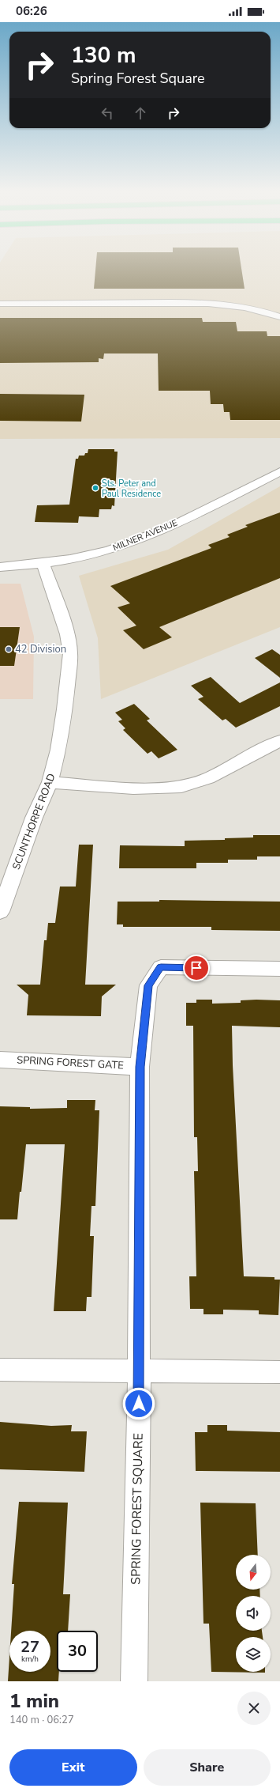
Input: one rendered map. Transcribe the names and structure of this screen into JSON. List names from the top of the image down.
{
  "streets": {
    "street": [
      "MILNER AVENUE",
      "SCUNTHORPE ROAD",
      "SPRING FOREST GATE",
      "SPRING FOREST SQUARE"
    ]
  },
  "crossings": [
    ["MILNER AVENUE", "SCUNTHORPE ROAD"],
    ["SPRING FOREST GATE", "SPRING FOREST SQUARE"]
  ],
  "places": ["Sts. Peter and Paul Residence", "42 Division"],
  "north": "bottom",
  "page": {
    "status": "06:26",
    "turn": ["130 m", "Spring Forest Square"],
    "speed": "27 km/h",
    "limit": "30",
    "heading": ["1 min", "140 m · 06:27"],
    "buttons": ["Exit", "Share"]
  }
}
